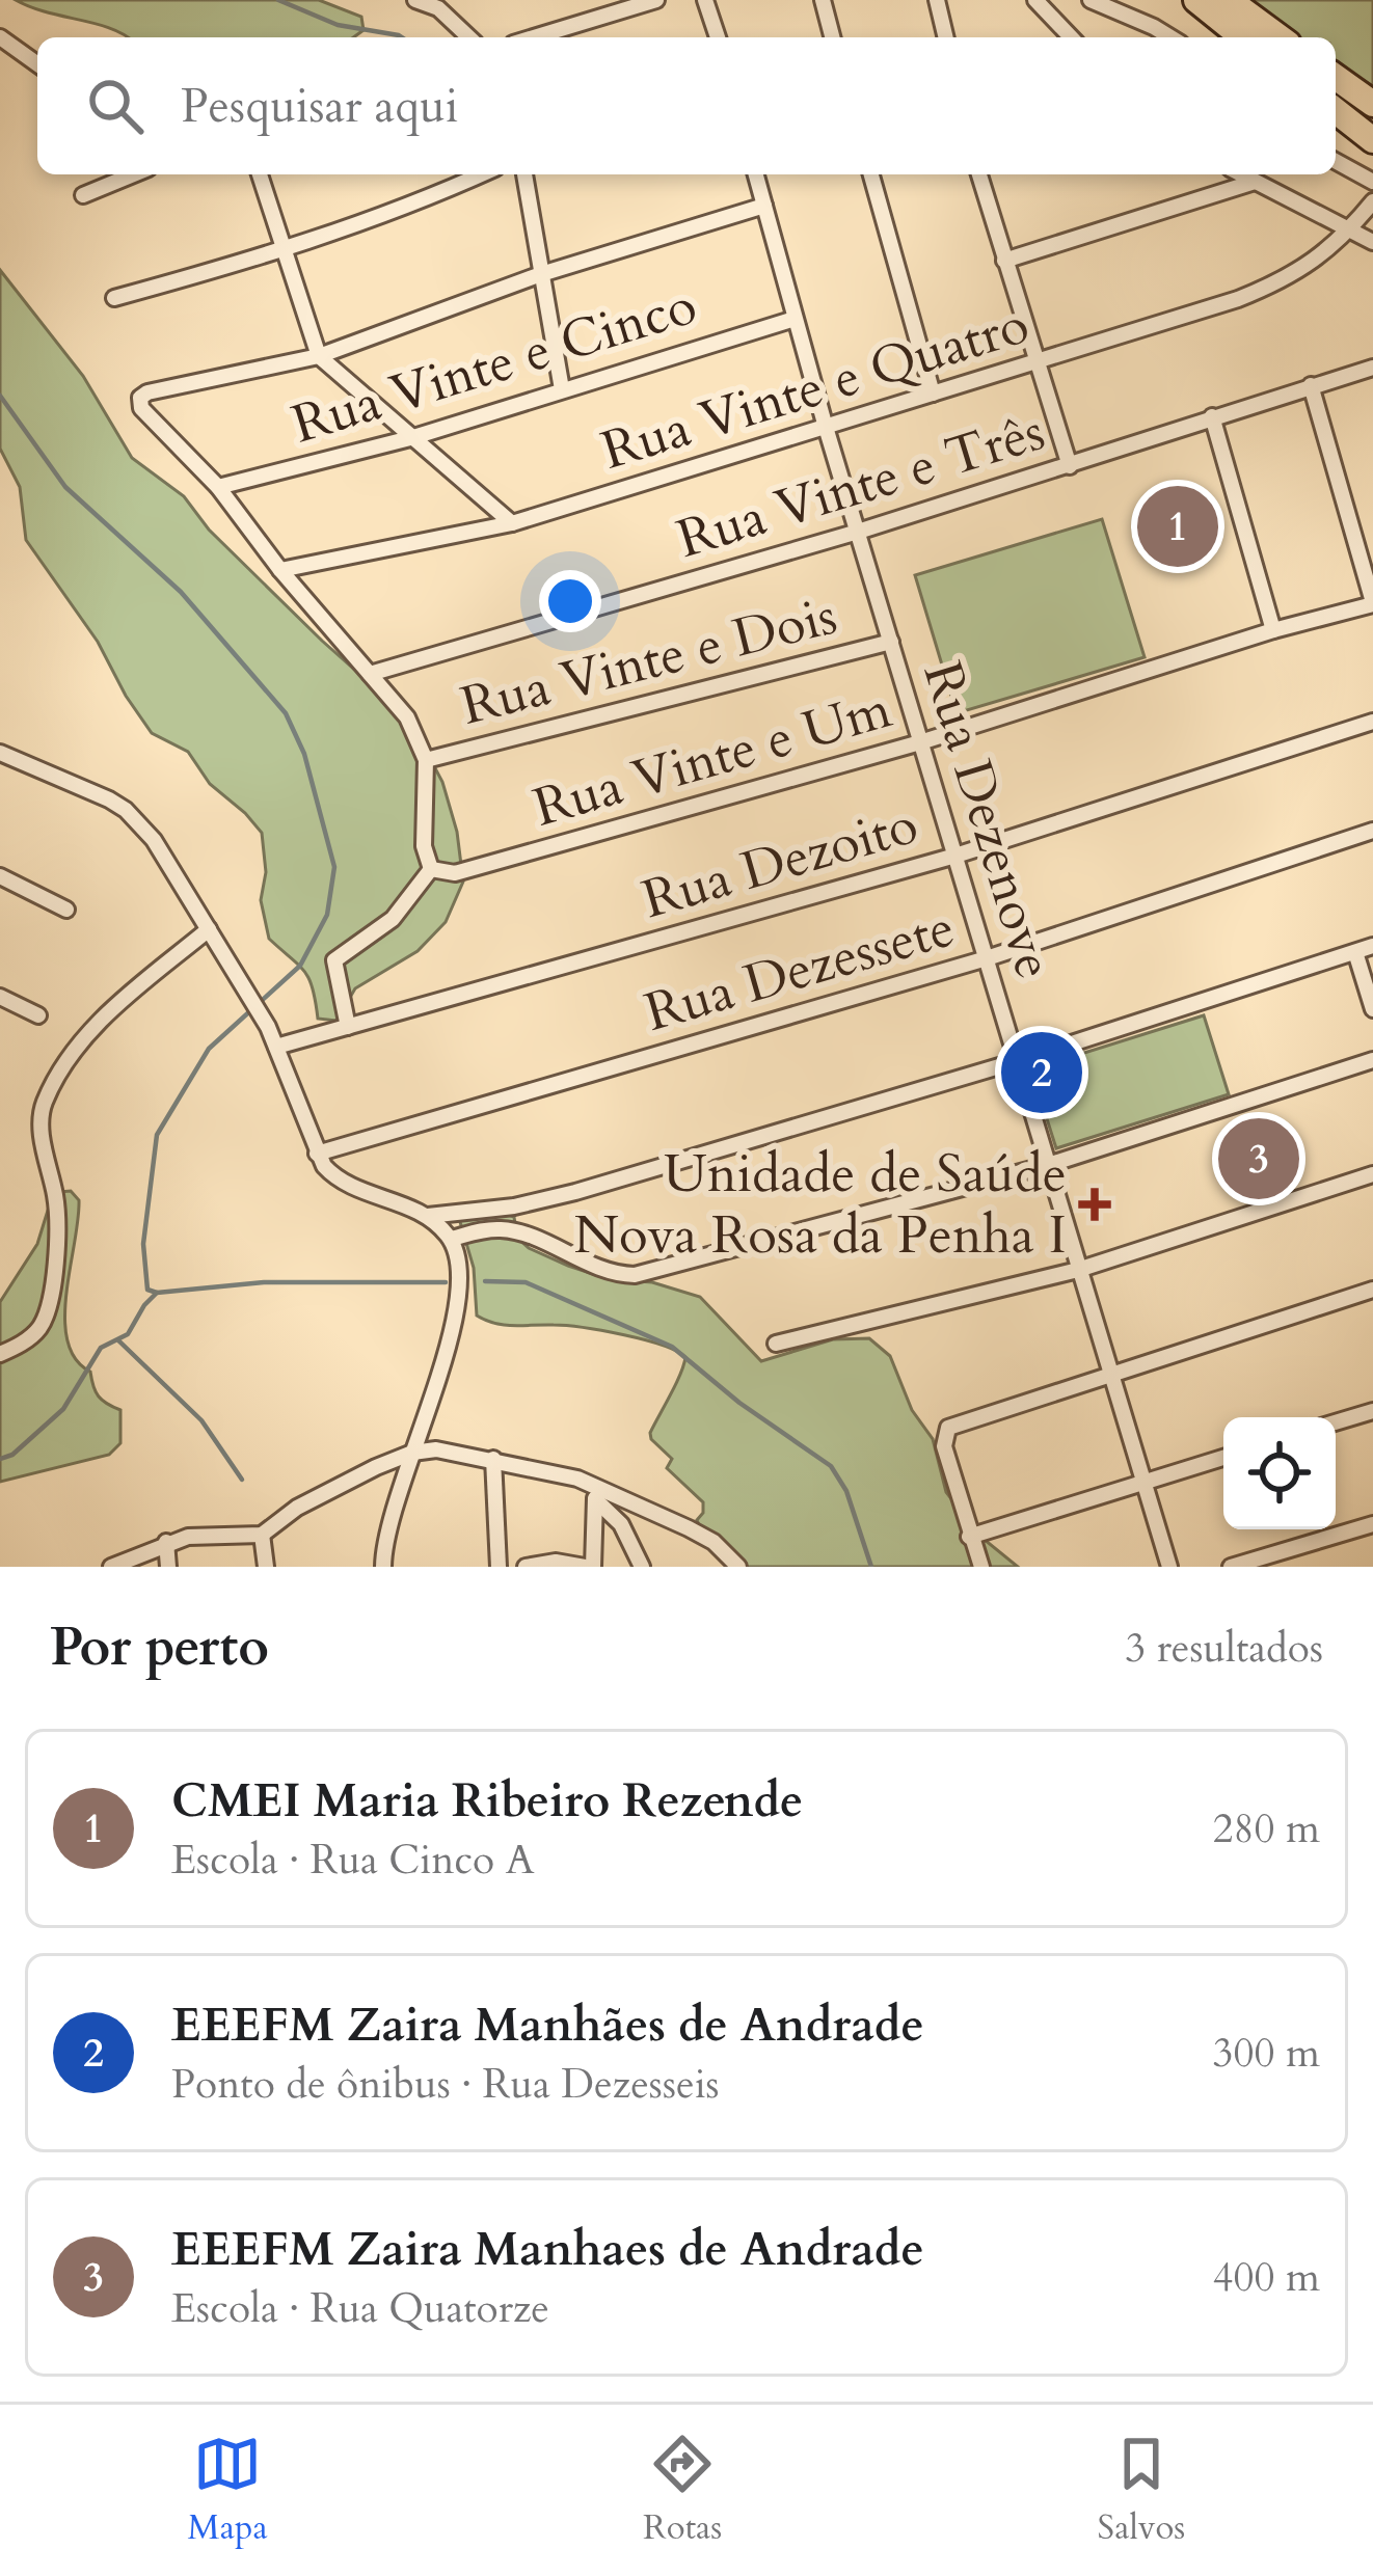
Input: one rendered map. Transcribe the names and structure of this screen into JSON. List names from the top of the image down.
{
  "streets": {
    "street": [
      "Rua Vinte e Cinco",
      "Rua Vinte e Quatro",
      "Rua Vinte e Três",
      "Rua Vinte e Dois",
      "Rua Vinte e Um",
      "Rua Dezenove",
      "Rua Dezoito",
      "Rua Dezessete"
    ]
  },
  "crossings": [
    ["Rua Vinte e Cinco", "Rua Dezenove"],
    ["Rua Vinte e Quatro", "Rua Dezenove"],
    ["Rua Vinte e Três", "Rua Dezenove"],
    ["Rua Vinte e Dois", "Rua Dezenove"],
    ["Rua Vinte e Um", "Rua Dezenove"],
    ["Rua Dezenove", "Rua Dezoito"],
    ["Rua Dezenove", "Rua Dezessete"]
  ],
  "places": {
    "health": ["Unidade de Saúde Nova Rosa da Penha I"]
  },
  "page": {
    "search": "Pesquisar aqui",
    "pins": ["1", "2", "3"],
    "heading": ["Por perto", "3 resultados"],
    "list": [
      {
        "mark": "1",
        "name": "CMEI Maria Ribeiro Rezende",
        "note": "Escola · Rua Cinco A",
        "value": "280 m"
      },
      {
        "mark": "2",
        "name": "EEEFM Zaira Manhães de Andrade",
        "note": "Ponto de ônibus · Rua Dezesseis",
        "value": "300 m"
      },
      {
        "mark": "3",
        "name": "EEEFM Zaira Manhaes de Andrade",
        "note": "Escola · Rua Quatorze",
        "value": "400 m"
      }
    ],
    "nav": ["Mapa", "Rotas", "Salvos"]
  }
}
